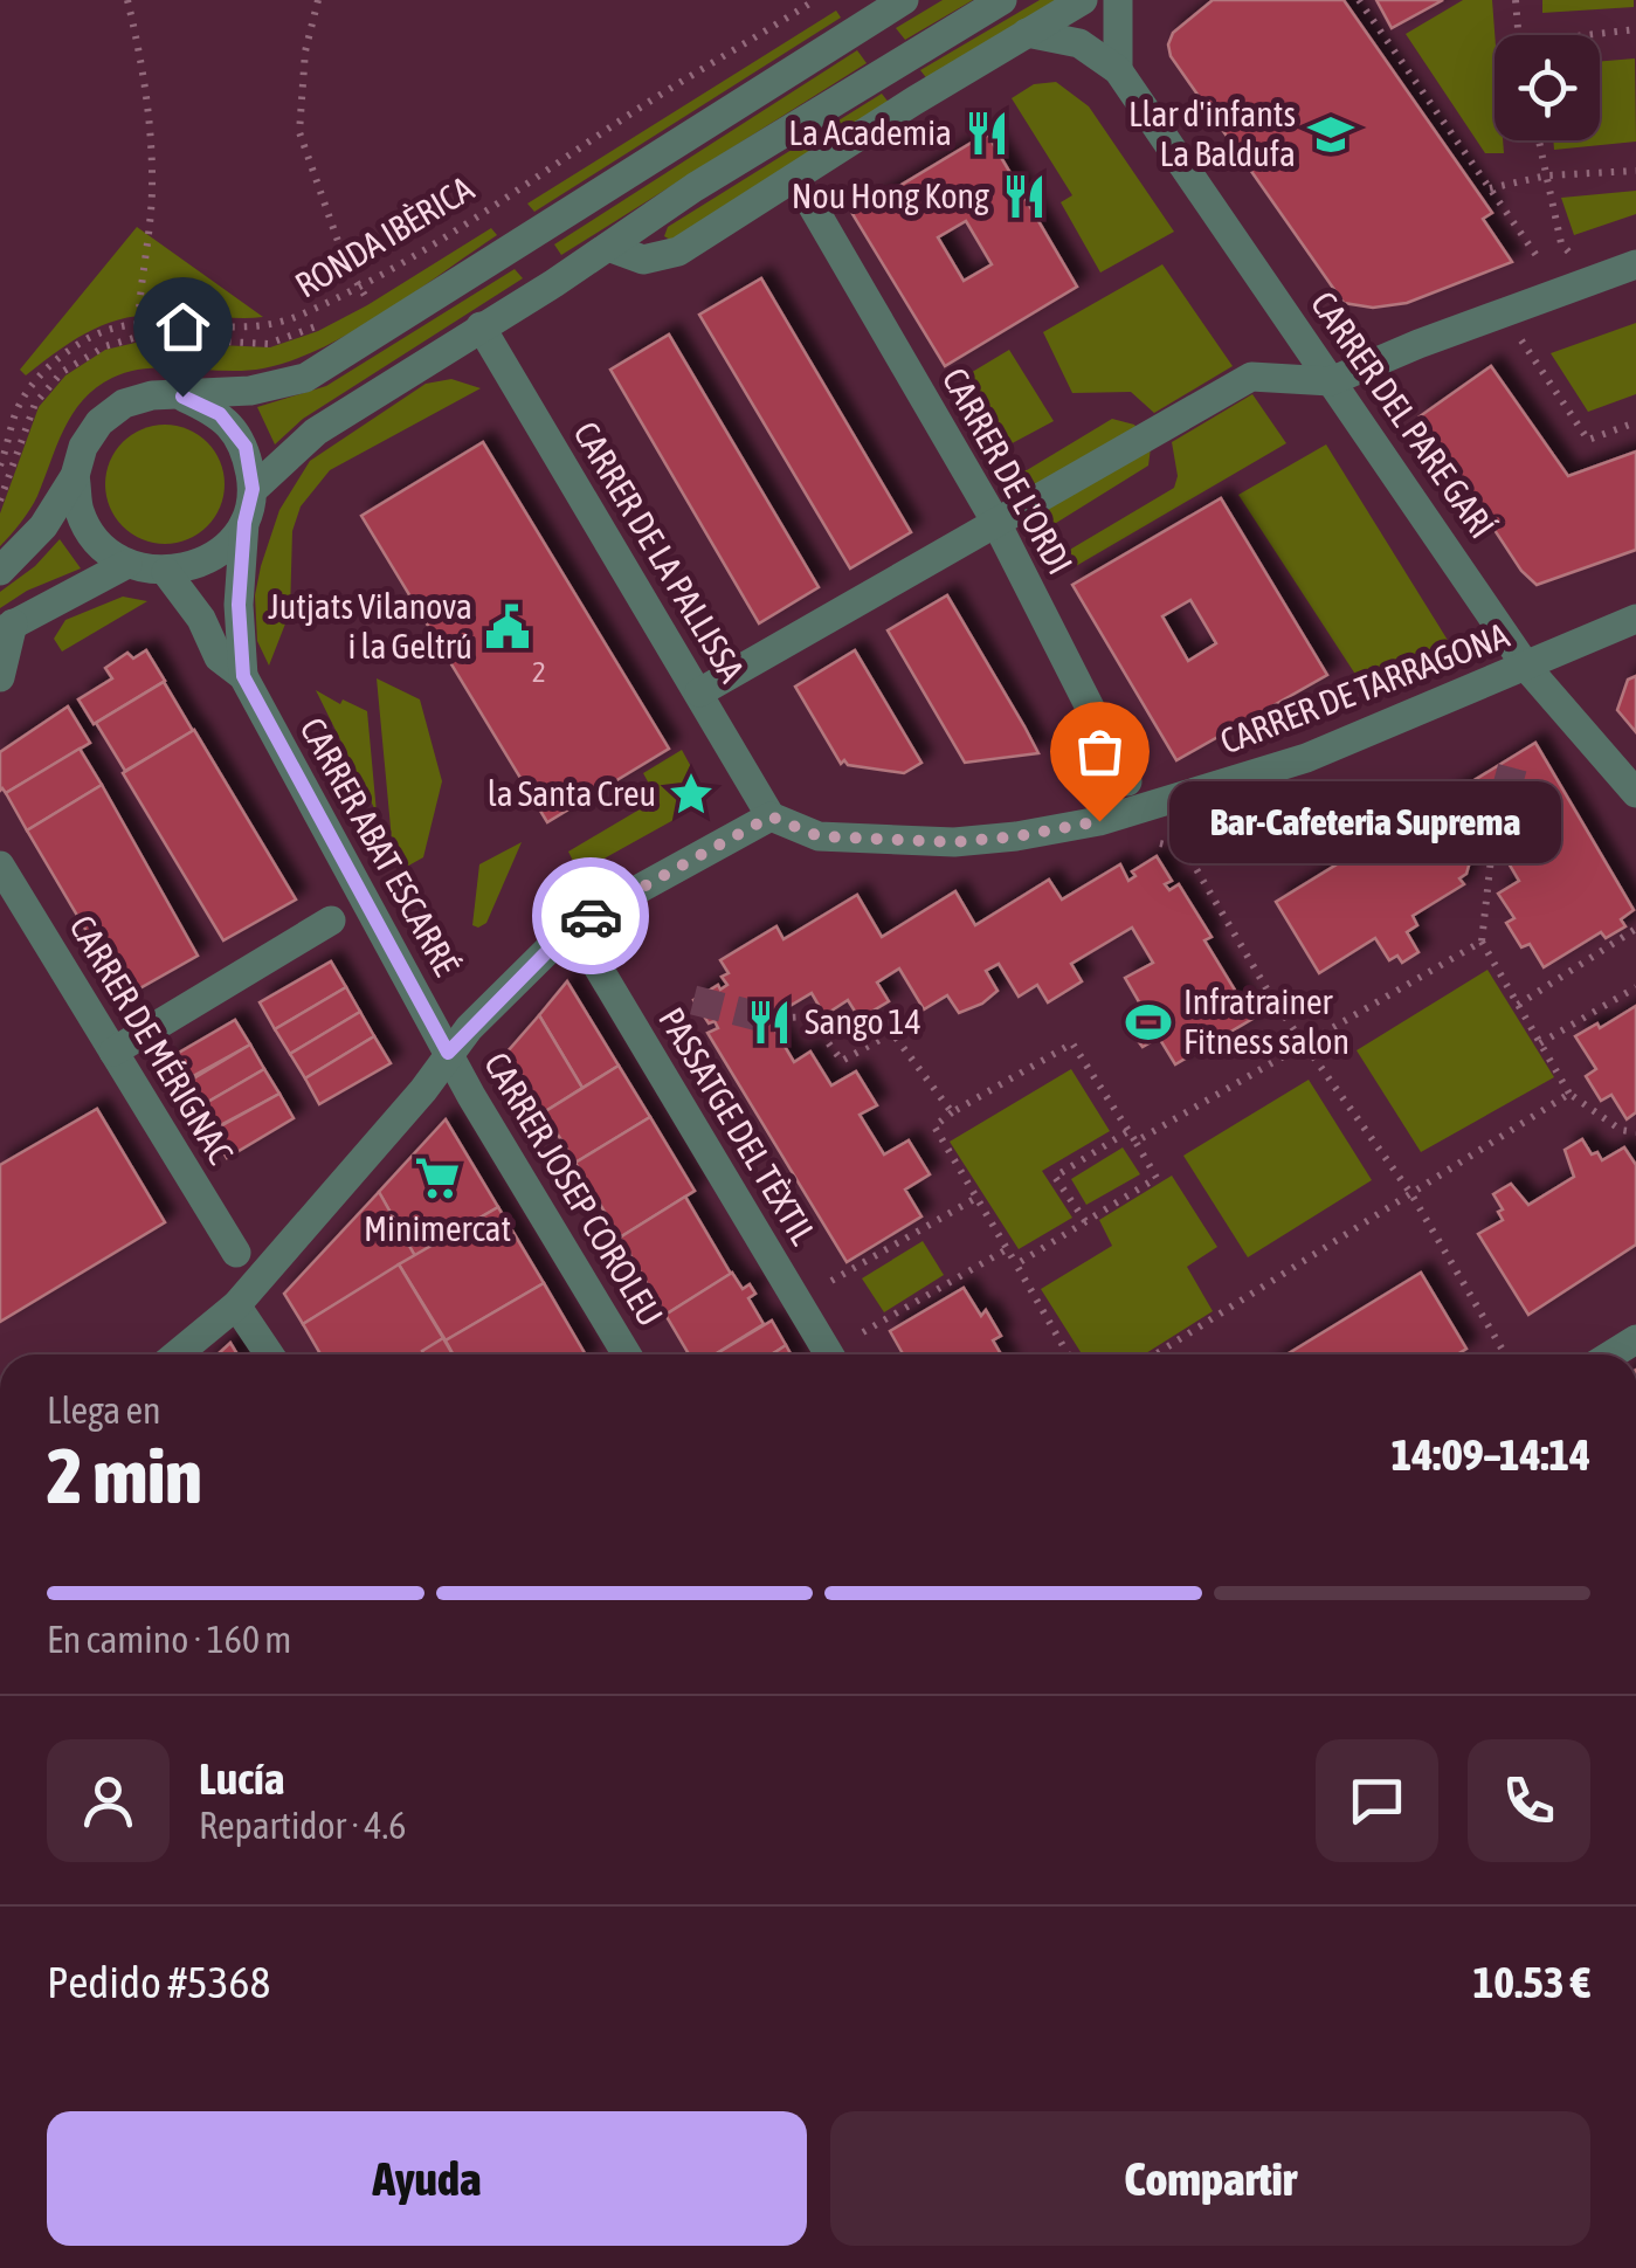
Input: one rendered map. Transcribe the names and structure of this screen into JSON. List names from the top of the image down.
{
  "streets": {
    "street": [
      "CARRER DEL PARE GARÍ",
      "CARRER DE L'ORDI",
      "CARRER DE LA PALLISSA",
      "CARRER DE TARRAGONA",
      "CARRER ABAT ESCARRÉ",
      "CARRER DE MÉRIGNAC",
      "PASSATGE DEL TÈXTIL",
      "CARRER JOSEP COROLEU"
    ],
    "path": ["RONDA IBÈRICA"]
  },
  "crossings": [
    ["CARRER DEL PARE GARÍ", "CARRER DE TARRAGONA"],
    ["CARRER DE LA PALLISSA", "CARRER DE TARRAGONA"],
    ["CARRER ABAT ESCARRÉ", "CARRER JOSEP COROLEU"]
  ],
  "places": {
    "restaurant": ["La Academia", "Nou Hong Kong", "Sango 14"],
    "school or university": ["Llar d'infants La Baldufa"],
    "public building": ["Jutjats Vilanova i la Geltrú"],
    "place": ["la Santa Creu"],
    "other": ["Bar-Cafeteria Suprema"],
    "sports": ["Infratrainer Fitness salon"],
    "supermarket": ["Minimercat"]
  },
  "house_numbers": ["2"],
  "page": {
    "bubble": "Bar-Cafeteria Suprema",
    "heading": ["2 min", "Llega en", "14:09–14:14"],
    "panel": [
      "Lucía",
      "Repartidor · 4.6",
      "Pedido #5368",
      "10.53 €"
    ],
    "bar": "En camino · 160 m",
    "buttons": ["Ayuda", "Compartir"]
  }
}
